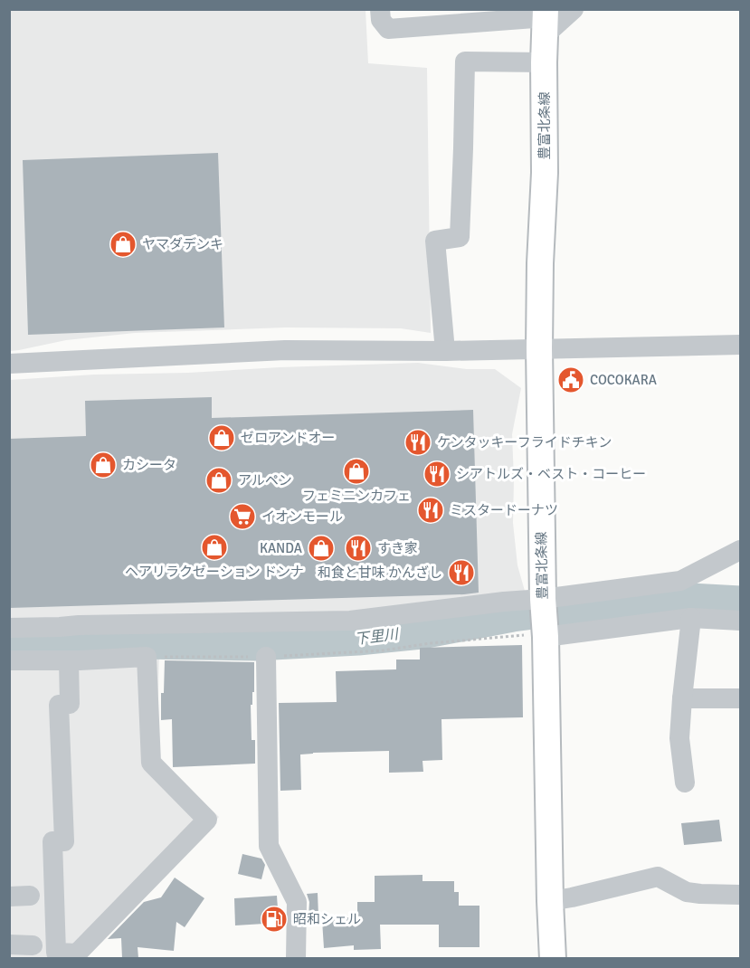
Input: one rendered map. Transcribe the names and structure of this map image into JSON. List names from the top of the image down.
{
  "streets": {
    "main road": ["豊富北条線"]
  },
  "water": ["下里川"],
  "places": {
    "shop": [
      "ヤマダデンキ",
      "ゼロアンドオー",
      "カシータ",
      "フェミニンカフェ",
      "アルペン",
      "ヘアリラクゼーション ドンナ",
      "KANDA"
    ],
    "public building": ["COCOKARA"],
    "restaurant": [
      "ケンタッキーフライドチキン",
      "シアトルズ・ベスト・コーヒー",
      "ミスタードーナツ",
      "すき家",
      "和食と甘味 かんざし"
    ],
    "supermarket": ["イオンモール"],
    "fuel station": ["昭和シェル"]
  }
}
